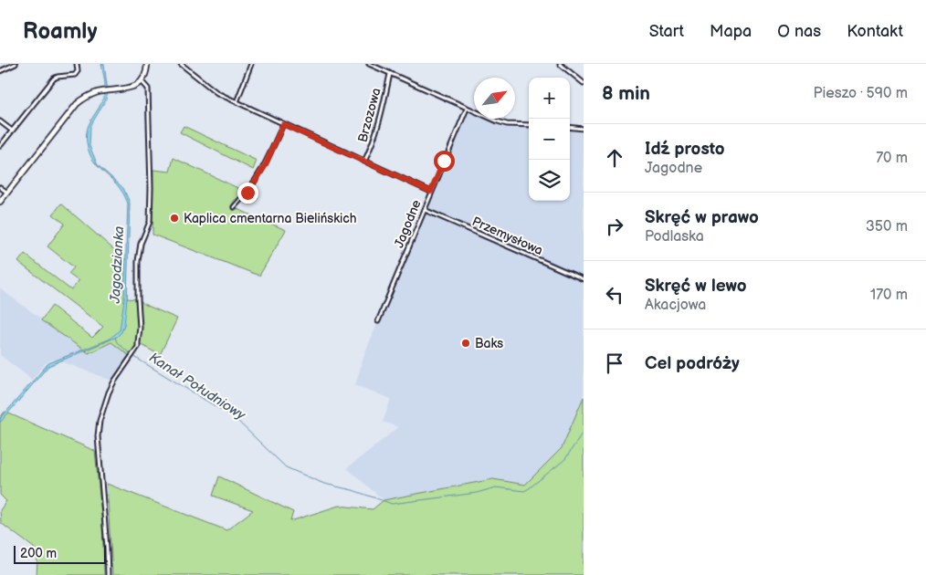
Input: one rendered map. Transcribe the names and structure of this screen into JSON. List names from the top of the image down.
{
  "streets": {
    "street": ["Brzozowa", "Jagodne", "Przemysłowa"]
  },
  "crossings": [
    ["Jagodne", "Przemysłowa"]
  ],
  "water": ["Jagodzianka", "Kanał Południowy"],
  "places": ["Kaplica cmentarna Bielińskich", "Baks"],
  "scale_bar": "200 m",
  "north": "top right",
  "page": {
    "header": "Roamly",
    "nav": [
      "Start",
      "Mapa",
      "O nas",
      "Kontakt"
    ],
    "heading": ["8 min", "Pieszo · 590 m"],
    "map_buttons": ["+", "−"],
    "list": [
      ["Idź prosto", "Jagodne", "70 m"],
      ["Skręć w prawo", "Podlaska", "350 m"],
      ["Skręć w lewo", "Akacjowa", "170 m"],
      "Cel podróży"
    ],
    "scale": "200 m"
  }
}
